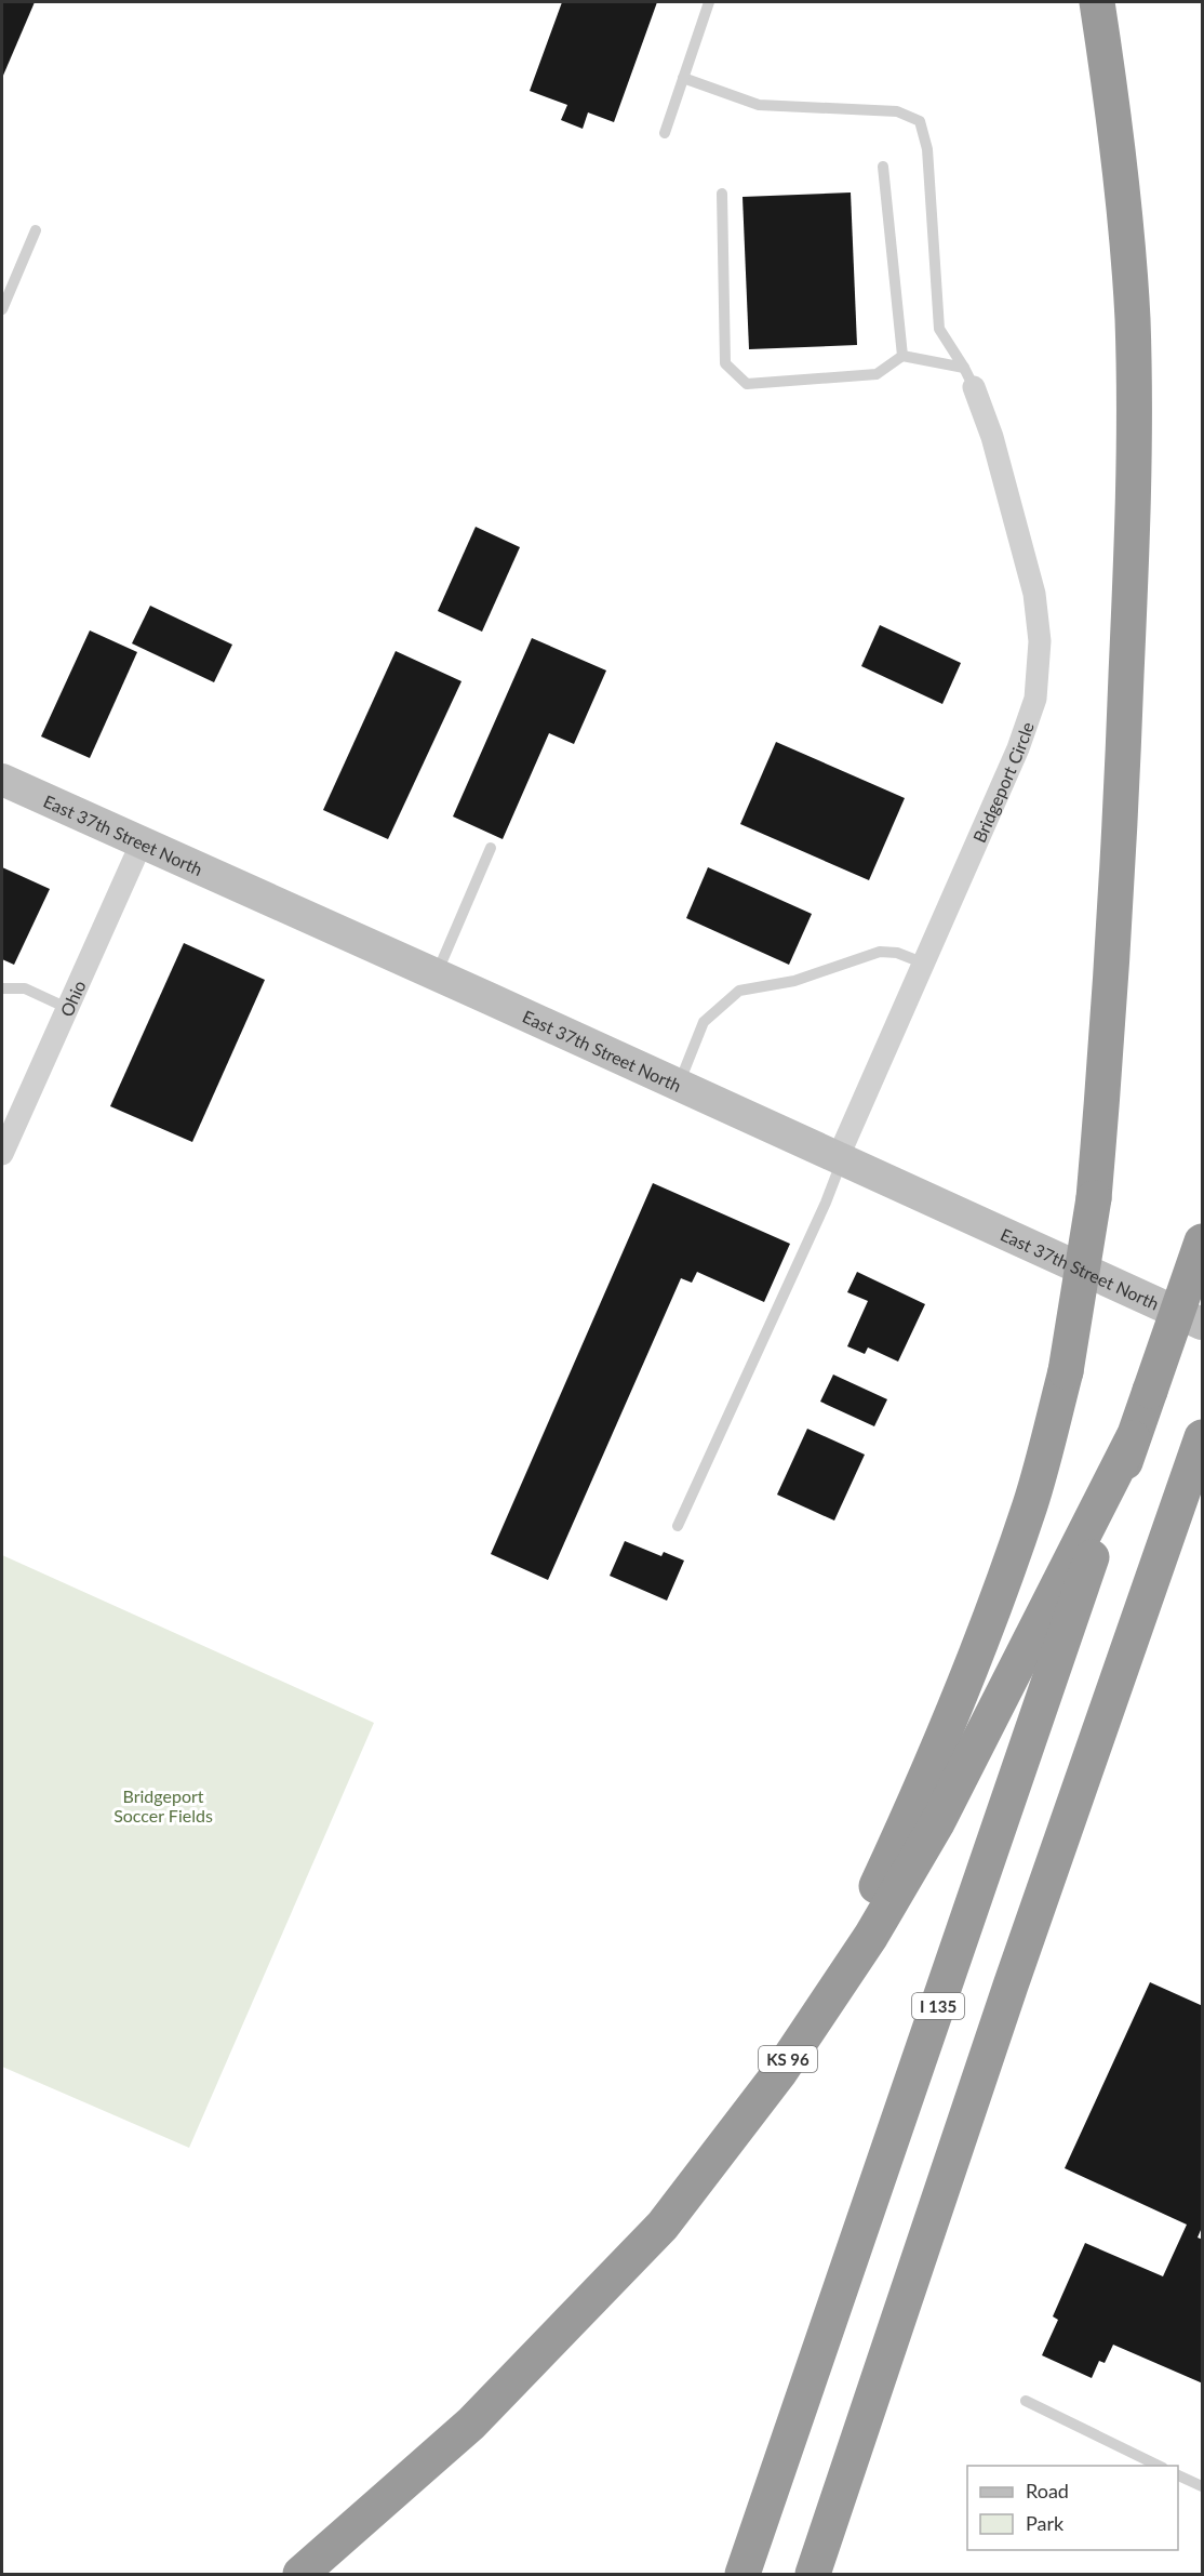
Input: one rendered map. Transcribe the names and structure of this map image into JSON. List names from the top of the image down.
{
  "streets": {
    "highway": ["I 135", "KS 96"],
    "main road": ["East 37th Street North"],
    "street": ["Bridgeport Circle", "Ohio"]
  },
  "crossings": [
    ["Bridgeport Circle", "East 37th Street North"],
    ["East 37th Street North", "Ohio"],
    ["I 135", "KS 96"]
  ],
  "parks": ["Bridgeport Soccer Fields"],
  "legend": ["Road", "Park"]
}
